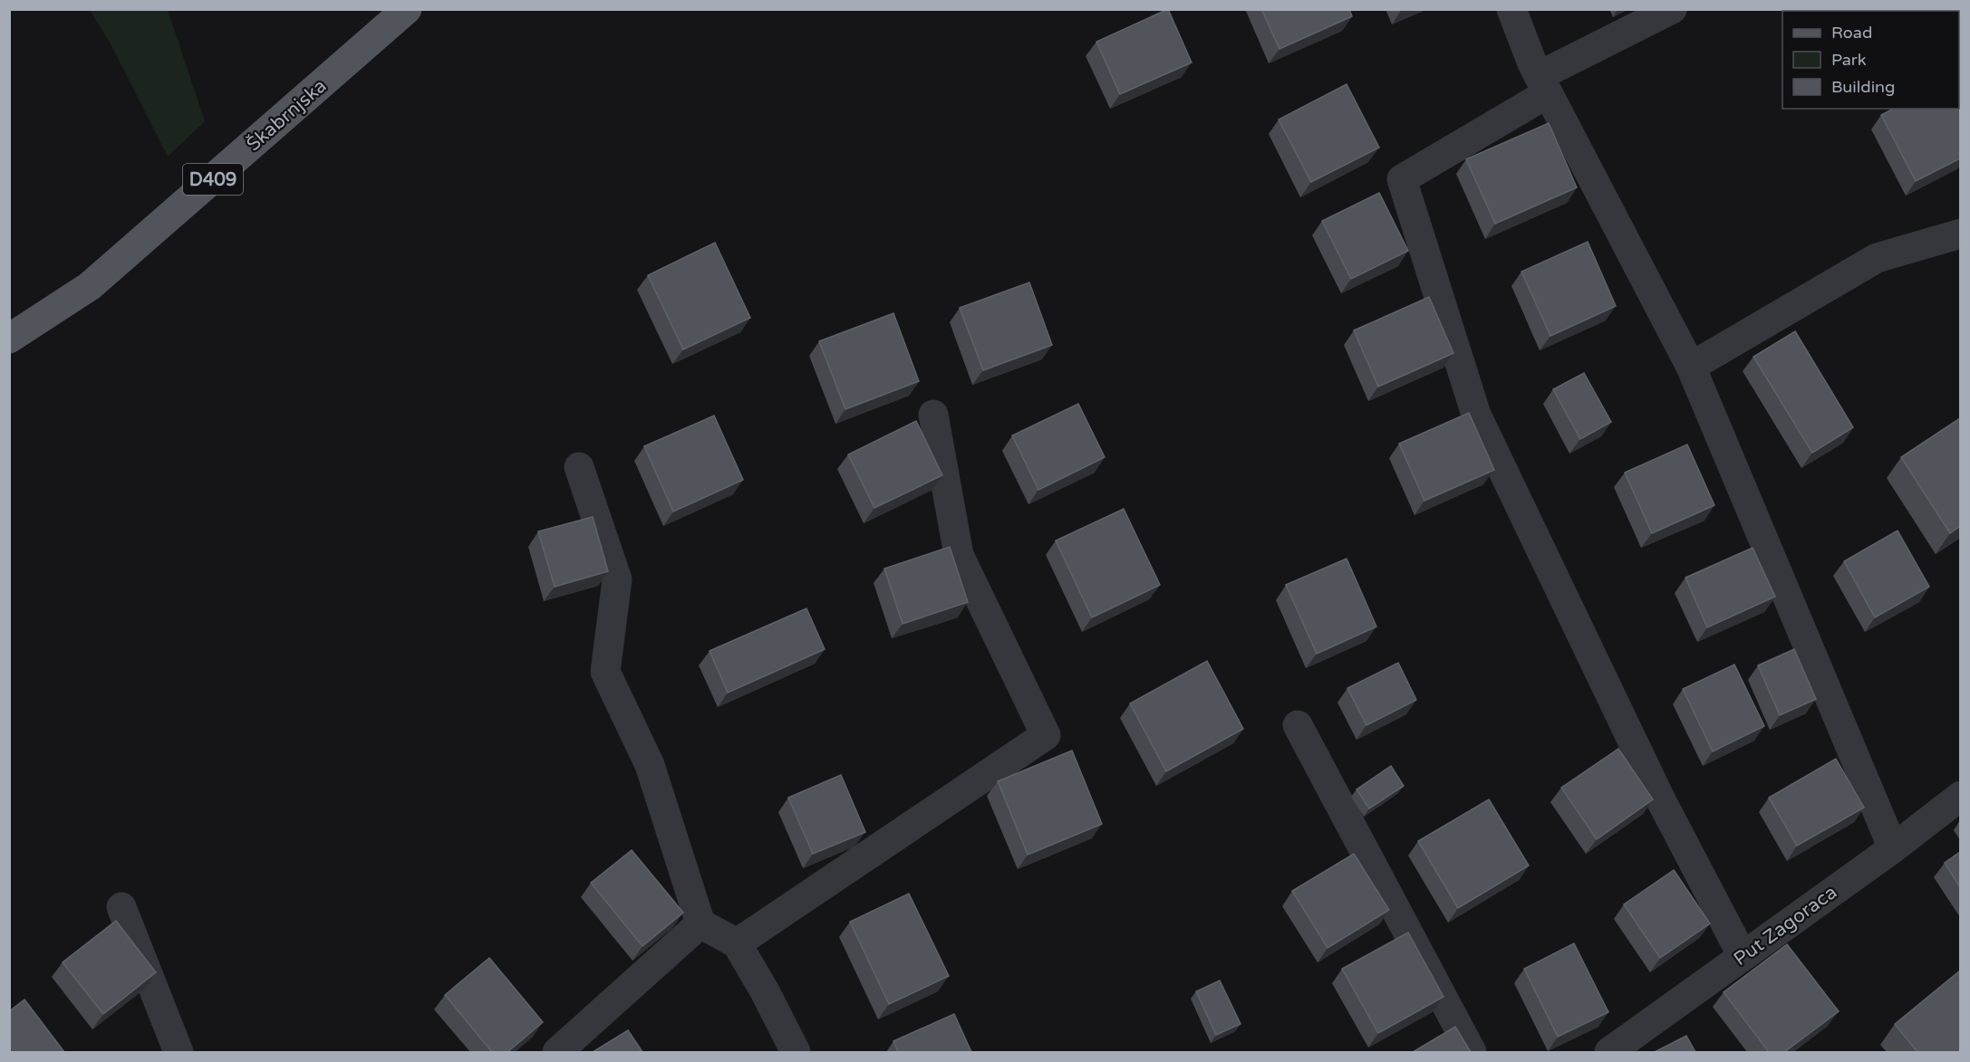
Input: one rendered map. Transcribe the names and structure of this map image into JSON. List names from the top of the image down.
{
  "streets": {
    "main road": ["Škabrnjska", "D409"],
    "street": ["Put Zagoraca"]
  },
  "legend": ["Road", "Park", "Building"]
}
